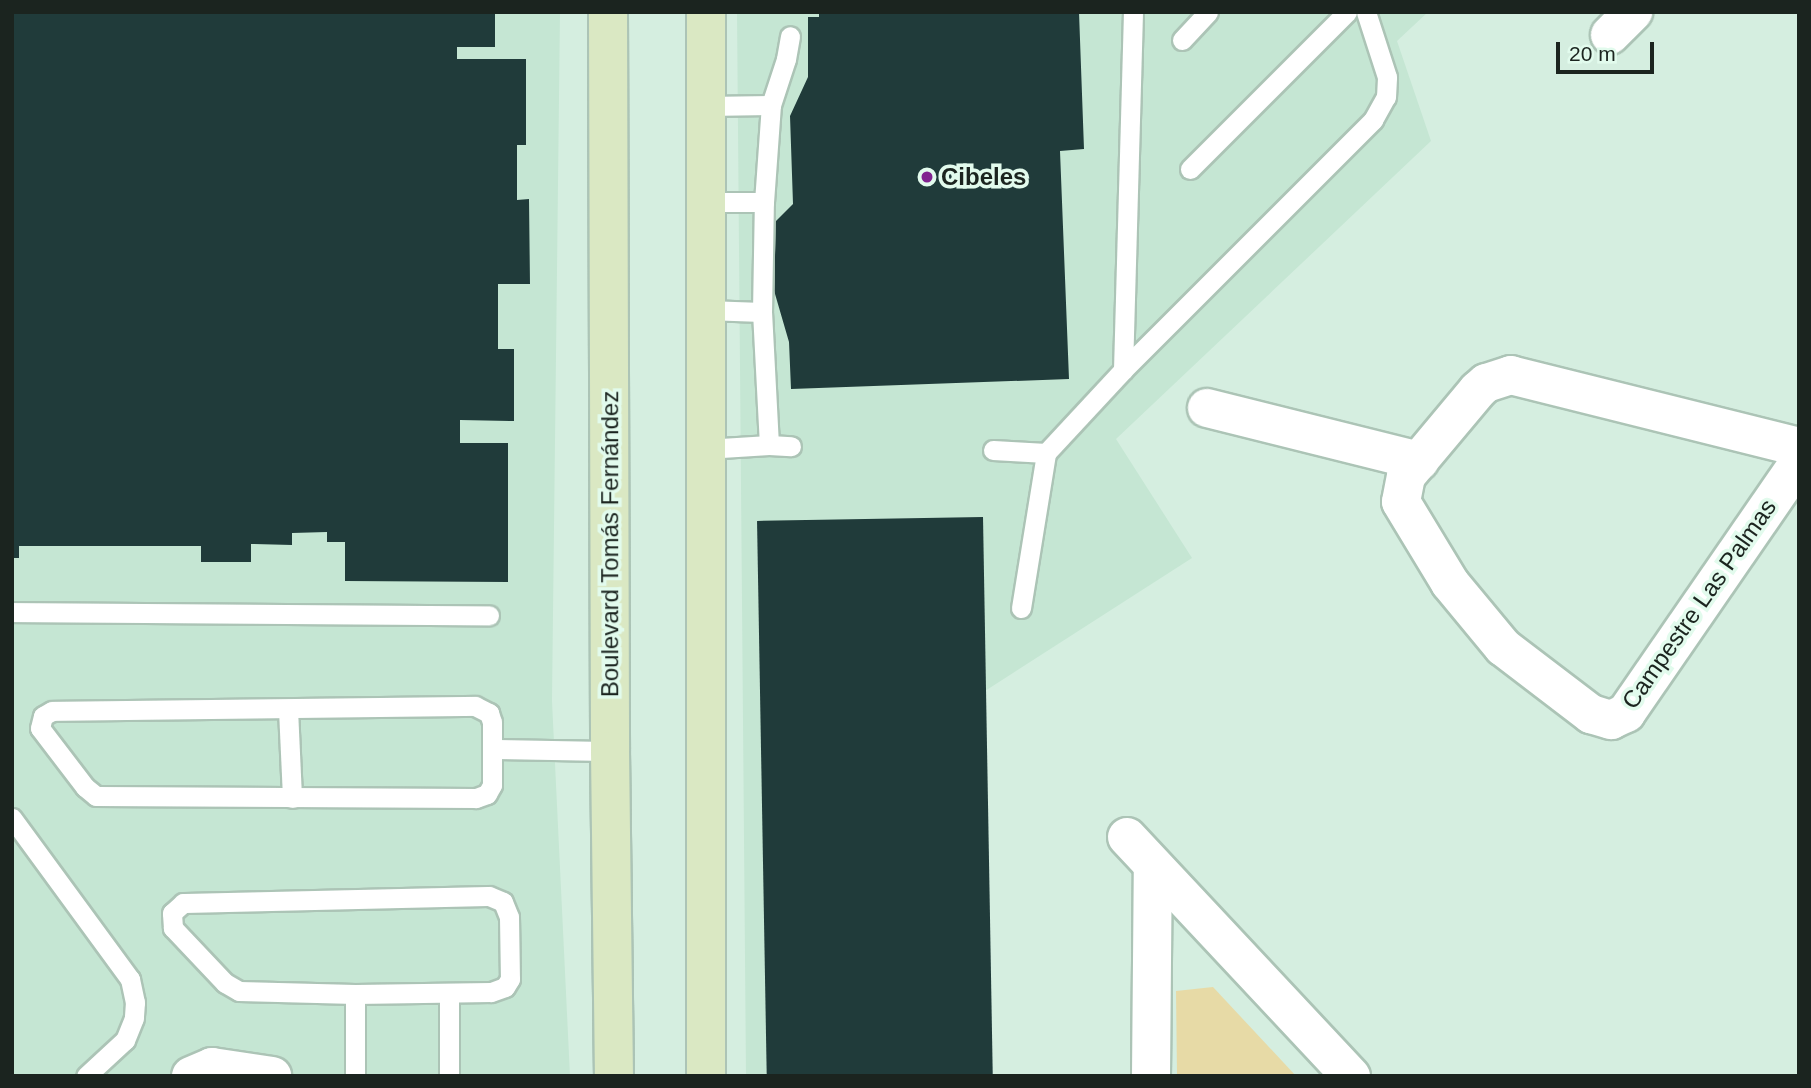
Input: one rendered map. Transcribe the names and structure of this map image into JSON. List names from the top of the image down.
{
  "streets": {
    "main road": ["Boulevard Tomás Fernández"],
    "street": ["Campestre Las Palmas"]
  },
  "places": ["Cibeles"],
  "scale_bar": "20 m"
}
